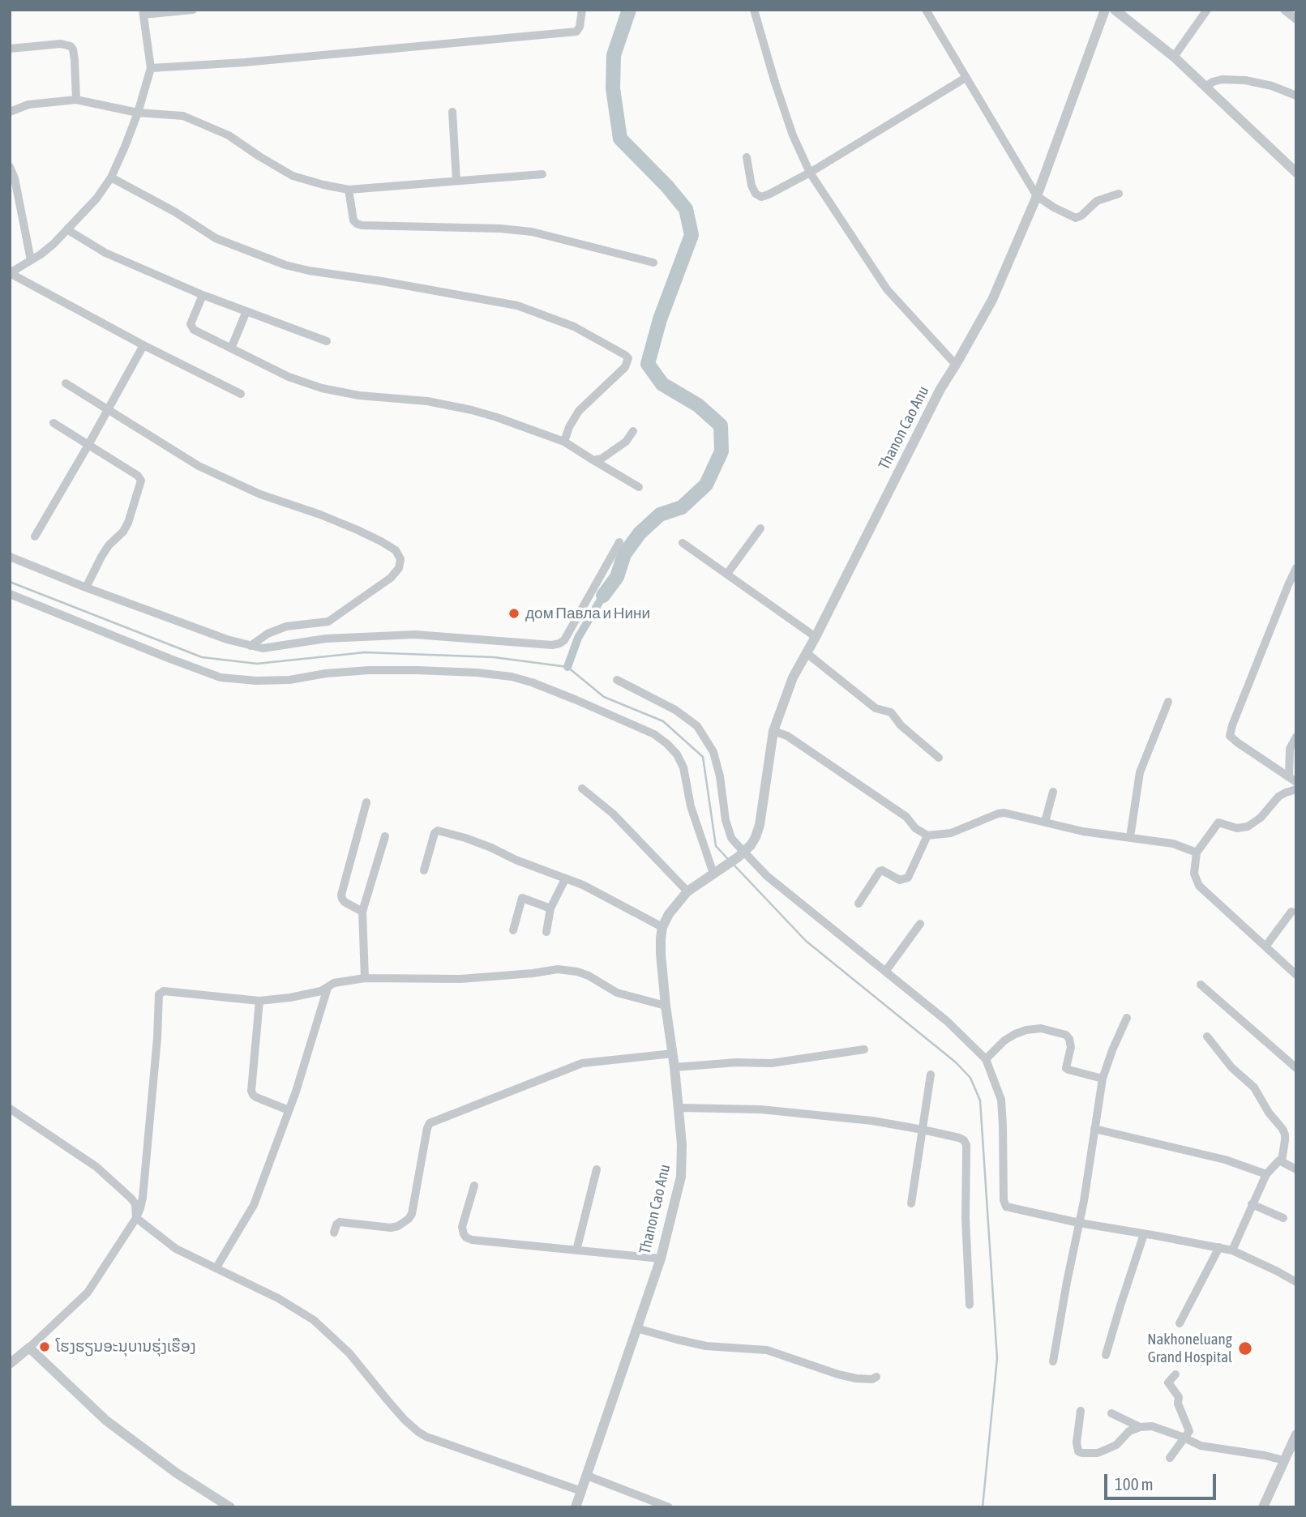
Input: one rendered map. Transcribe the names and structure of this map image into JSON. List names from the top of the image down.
{
  "streets": {
    "street": ["Thanon Cao Anu"]
  },
  "places": ["дом Павла и Нини", "ໂຮງຮຽນອະນຸບານຮຸ່ງເຮືອງ", "Nakhoneluang Grand Hospital"],
  "scale_bar": "100 m"
}
